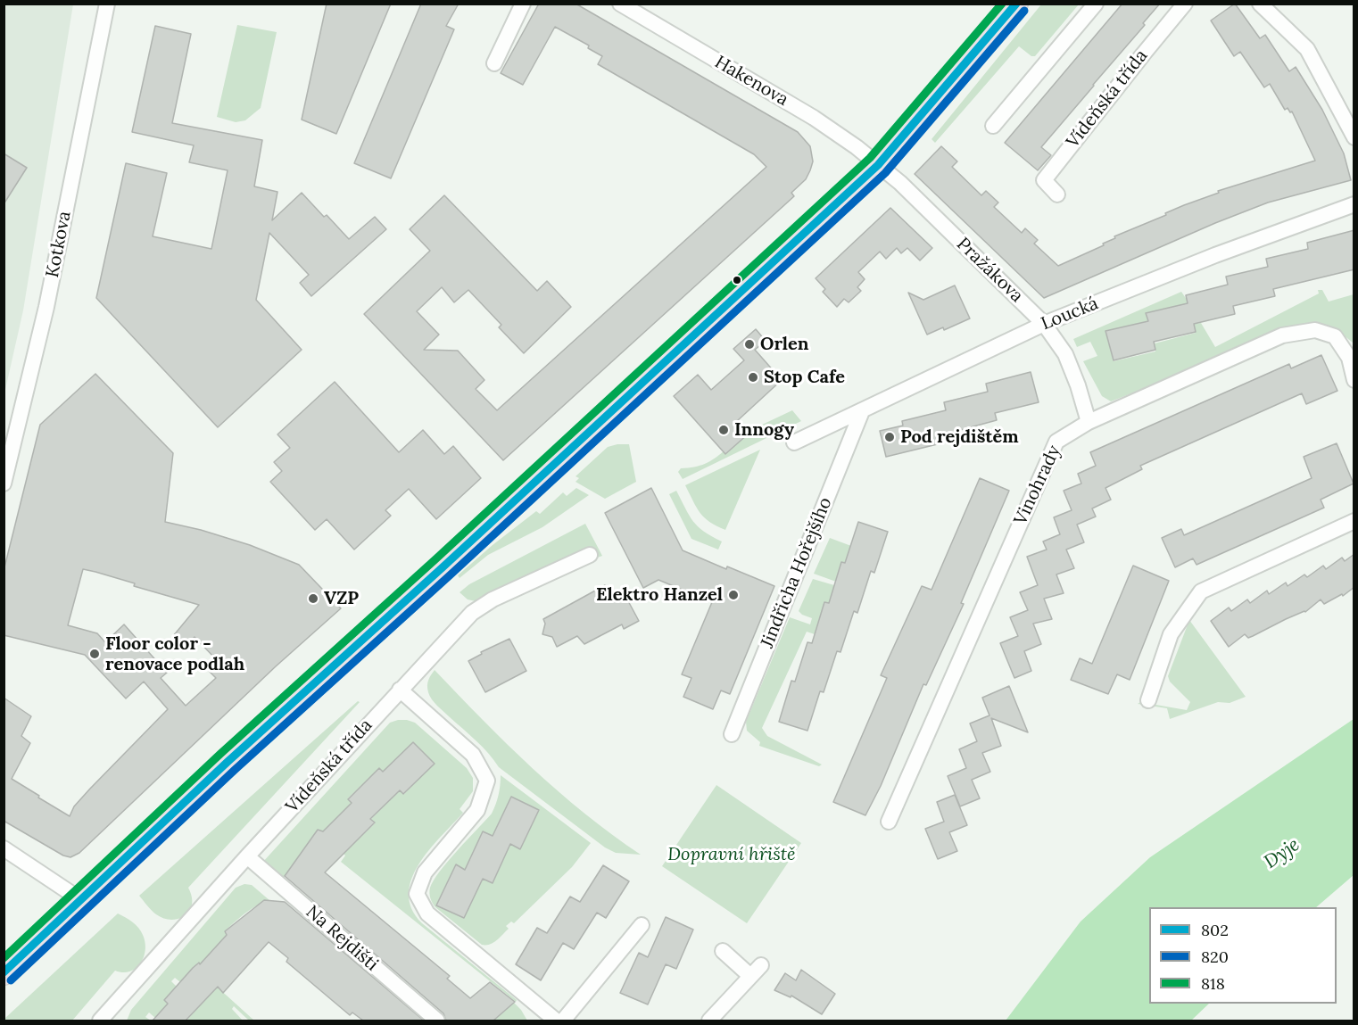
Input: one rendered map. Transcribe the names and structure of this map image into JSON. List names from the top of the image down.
{
  "streets": {
    "street": [
      "Hakenova",
      "Vídeňská třída",
      "Kotkova",
      "Pražákova",
      "Loucká",
      "Vinohrady",
      "Jindřicha Hořejšího",
      "Na Rejdišti"
    ]
  },
  "crossings": [
    ["Hakenova", "Pražákova"],
    ["Vídeňská třída", "Na Rejdišti"],
    ["Pražákova", "Loucká"],
    ["Pražákova", "Vinohrady"],
    ["Loucká", "Jindřicha Hořejšího"]
  ],
  "water": ["Dyje"],
  "parks": ["Dopravní hřiště"],
  "places": [
    "Orlen",
    "Stop Cafe",
    "Innogy",
    "Pod rejdištěm",
    "Elektro Hanzel",
    "VZP",
    "Floor color - renovace podlah"
  ],
  "lines": ["transit line 802", "transit line 818", "transit line 820"],
  "legend": ["802", "820", "818"]
}
